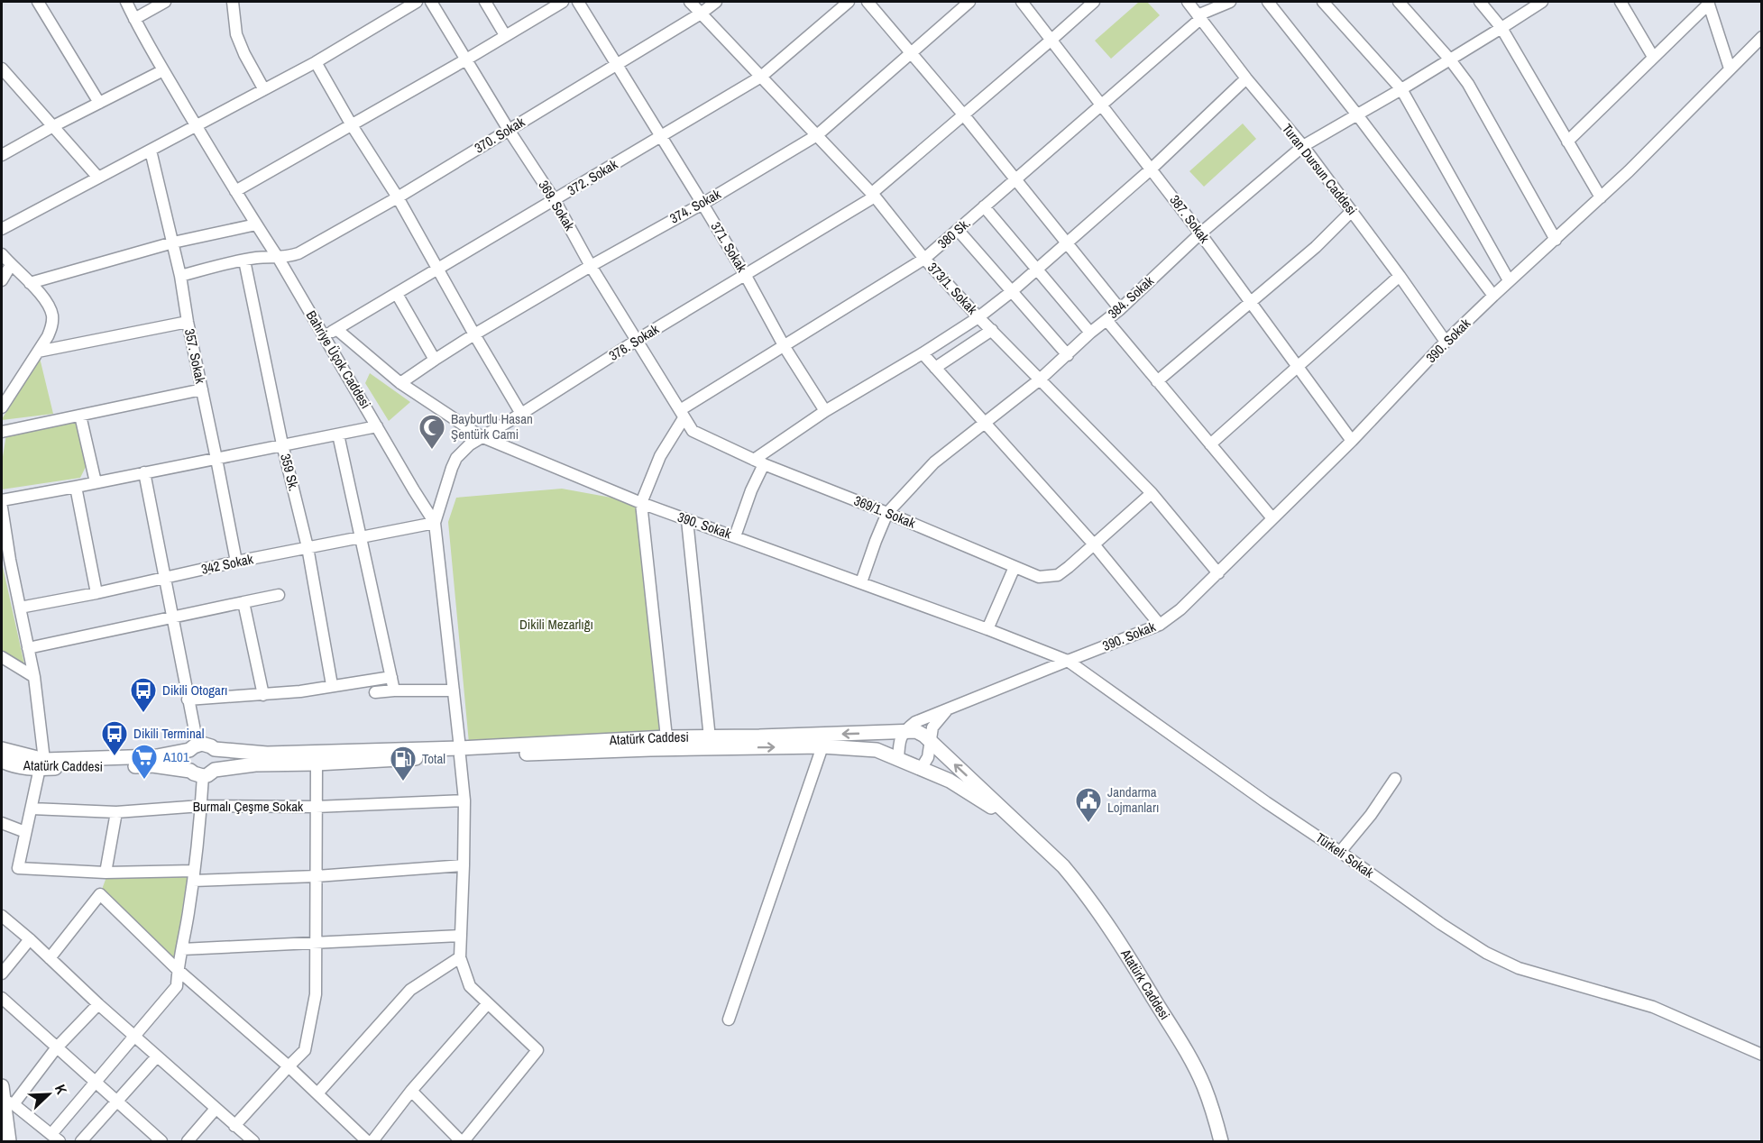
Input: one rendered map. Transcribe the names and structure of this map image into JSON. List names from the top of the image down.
{
  "streets": {
    "main road": ["Atatürk Caddesi"],
    "street": [
      "370. Sokak",
      "Turan Dursun Caddesi",
      "372. Sokak",
      "369. Sokak",
      "374. Sokak",
      "387. Sokak",
      "380 Sk.",
      "371. Sokak",
      "373/1. Sokak",
      "384. Sokak",
      "390. Sokak",
      "376. Sokak",
      "357. Sokak",
      "Bahriye Üçok Caddesi",
      "359 Sk.",
      "369/1. Sokak",
      "342 Sokak",
      "Burmalı Çeşme Sokak",
      "Türkeli Sokak"
    ]
  },
  "crossings": [
    ["370. Sokak", "369. Sokak"],
    ["370. Sokak", "371. Sokak"],
    ["370. Sokak", "373/1. Sokak"],
    ["370. Sokak", "357. Sokak"],
    ["370. Sokak", "Bahriye Üçok Caddesi"],
    ["370. Sokak", "359 Sk."],
    ["Turan Dursun Caddesi", "380 Sk."],
    ["Turan Dursun Caddesi", "384. Sokak"],
    ["Turan Dursun Caddesi", "390. Sokak"],
    ["372. Sokak", "369. Sokak"],
    ["372. Sokak", "371. Sokak"],
    ["372. Sokak", "373/1. Sokak"],
    ["372. Sokak", "390. Sokak"],
    ["372. Sokak", "Bahriye Üçok Caddesi"],
    ["369. Sokak", "374. Sokak"],
    ["369. Sokak", "380 Sk."],
    ["369. Sokak", "376. Sokak"],
    ["369. Sokak", "369/1. Sokak"],
    ["374. Sokak", "371. Sokak"],
    ["374. Sokak", "373/1. Sokak"],
    ["374. Sokak", "390. Sokak"],
    ["387. Sokak", "380 Sk."],
    ["387. Sokak", "384. Sokak"],
    ["387. Sokak", "390. Sokak"],
    ["387. Sokak", "376. Sokak"],
    ["380 Sk.", "371. Sokak"],
    ["380 Sk.", "373/1. Sokak"],
    ["380 Sk.", "369/1. Sokak"],
    ["371. Sokak", "376. Sokak"],
    ["373/1. Sokak", "384. Sokak"],
    ["373/1. Sokak", "390. Sokak"],
    ["373/1. Sokak", "376. Sokak"],
    ["373/1. Sokak", "369/1. Sokak"],
    ["384. Sokak", "390. Sokak"],
    ["384. Sokak", "369/1. Sokak"],
    ["390. Sokak", "376. Sokak"],
    ["390. Sokak", "Türkeli Sokak"],
    ["376. Sokak", "Bahriye Üçok Caddesi"],
    ["376. Sokak", "342 Sokak"],
    ["357. Sokak", "342 Sokak"],
    ["Bahriye Üçok Caddesi", "342 Sokak"],
    ["Bahriye Üçok Caddesi", "Atatürk Caddesi"],
    ["Bahriye Üçok Caddesi", "Burmalı Çeşme Sokak"],
    ["359 Sk.", "342 Sokak"]
  ],
  "parks": ["Dikili Mezarlığı"],
  "places": {
    "mosque": ["Bayburtlu Hasan Şentürk Cami"],
    "bus stop": ["Dikili Otogarı", "Dikili Terminal"],
    "supermarket": ["A101"],
    "fuel station": ["Total"],
    "public building": ["Jandarma Lojmanları"]
  },
  "north": "top right"
}
